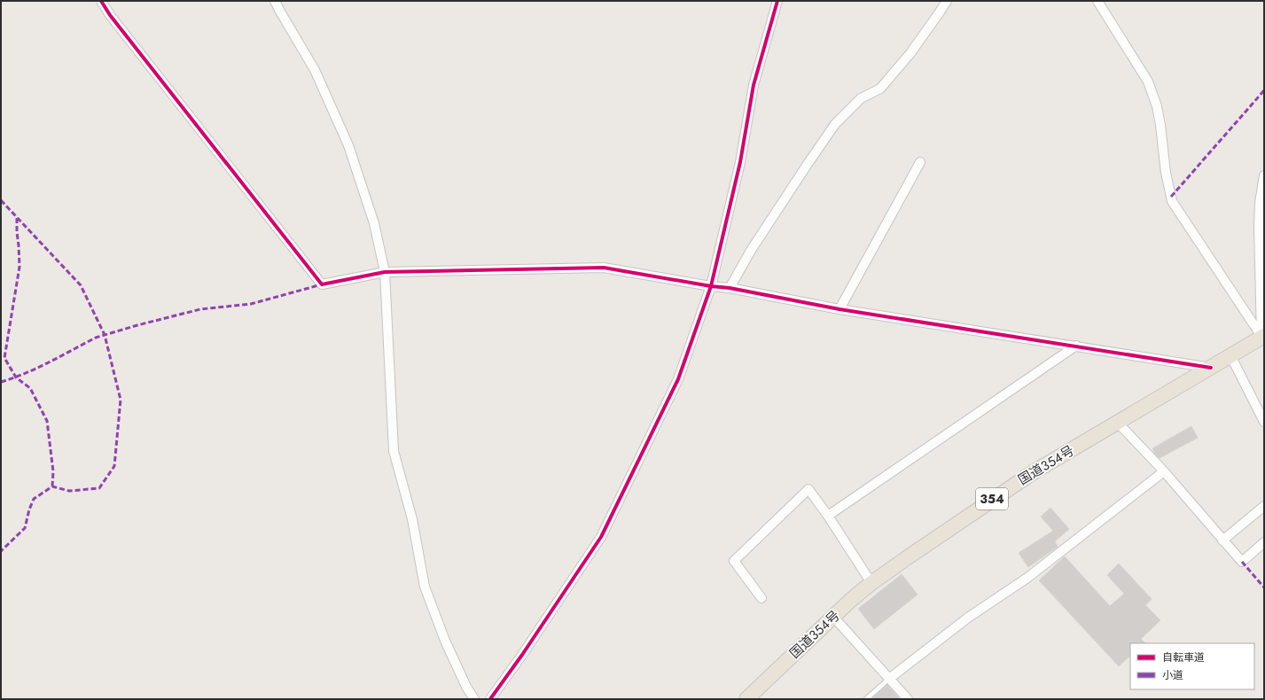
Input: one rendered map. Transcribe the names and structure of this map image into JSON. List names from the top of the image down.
{
  "streets": {
    "highway": ["国道354号", "354"]
  },
  "legend": ["自転車道", "小道"]
}
